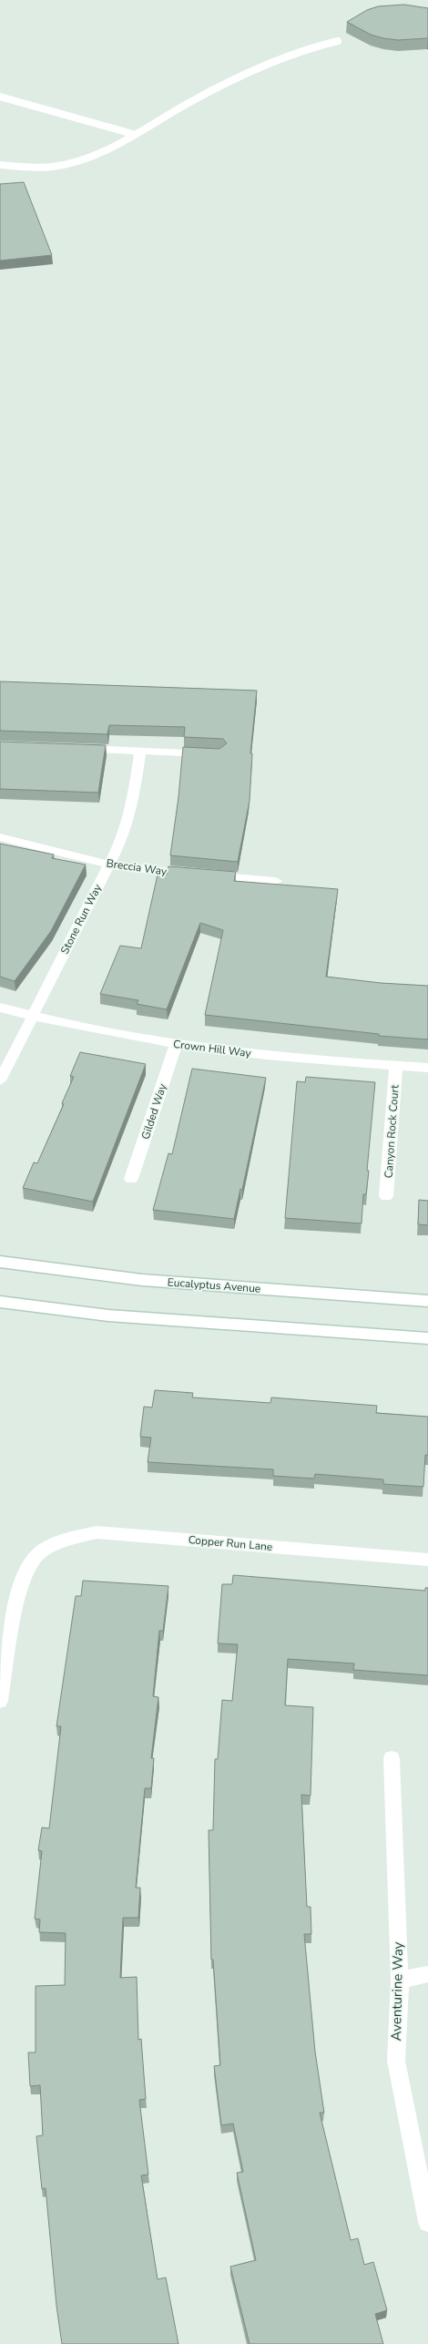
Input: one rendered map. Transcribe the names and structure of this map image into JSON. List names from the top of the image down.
{
  "streets": {
    "street": [
      "Breccia Way",
      "Stone Run Way",
      "Crown Hill Way",
      "Gilded Way",
      "Canyon Rock Court",
      "Eucalyptus Avenue",
      "Copper Run Lane",
      "Aventurine Way"
    ]
  },
  "crossings": [
    ["Breccia Way", "Stone Run Way"],
    ["Stone Run Way", "Crown Hill Way"],
    ["Crown Hill Way", "Gilded Way"],
    ["Crown Hill Way", "Canyon Rock Court"]
  ]
}
